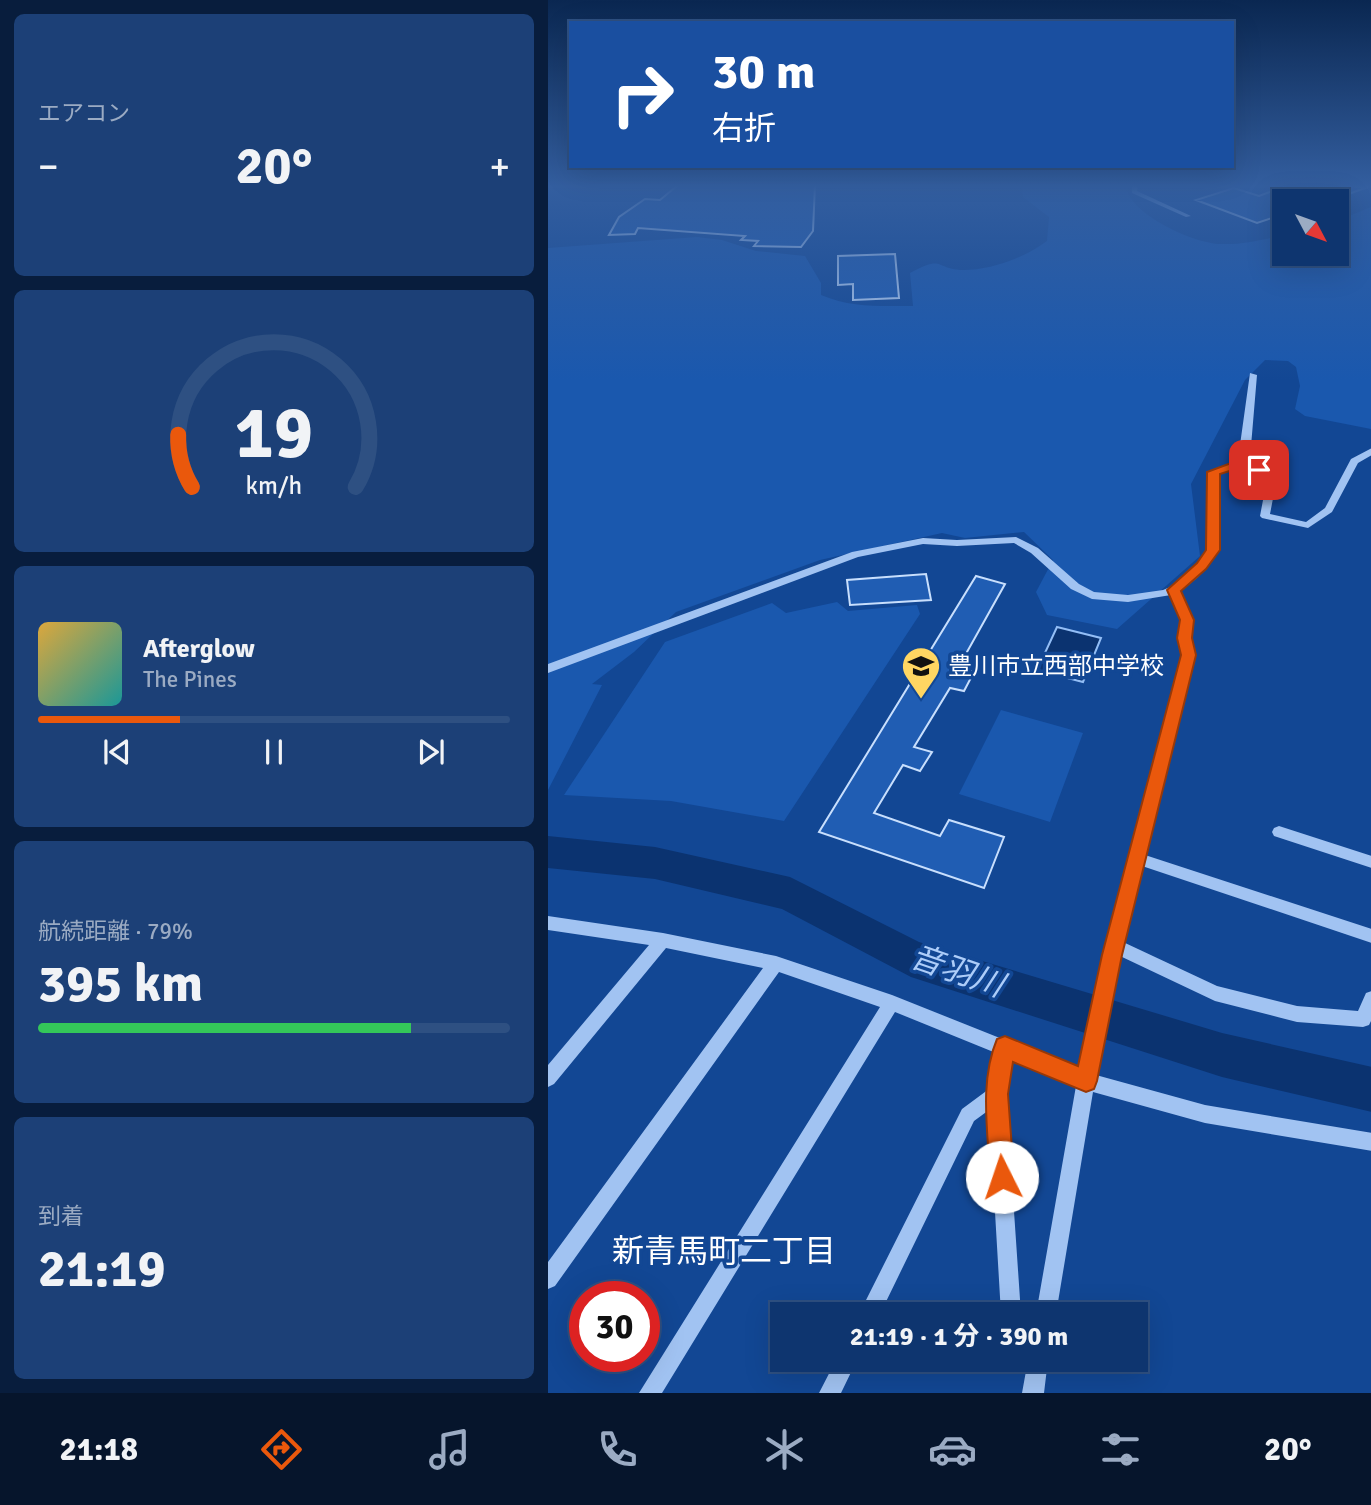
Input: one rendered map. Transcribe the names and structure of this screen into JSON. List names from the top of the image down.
{
  "districts": ["新青馬町二丁目"],
  "water": ["音羽川"],
  "places": {
    "school or university": ["豊川市立西部中学校"]
  },
  "north": "bottom right",
  "page": {
    "tile": [
      "エアコン",
      ["航続距離 · 79%", "395 km"],
      ["到着", "21:19"]
    ],
    "turn": ["30 m", "右折"],
    "heat": ["−", "20°", "+"],
    "song": ["Afterglow", "The Pines"],
    "limit": "30",
    "trip": "21:19 · 1 分 · 390 m",
    "tabs": ["21:18", "20°"],
    "gauge": ["19", "km/h"]
  }
}
